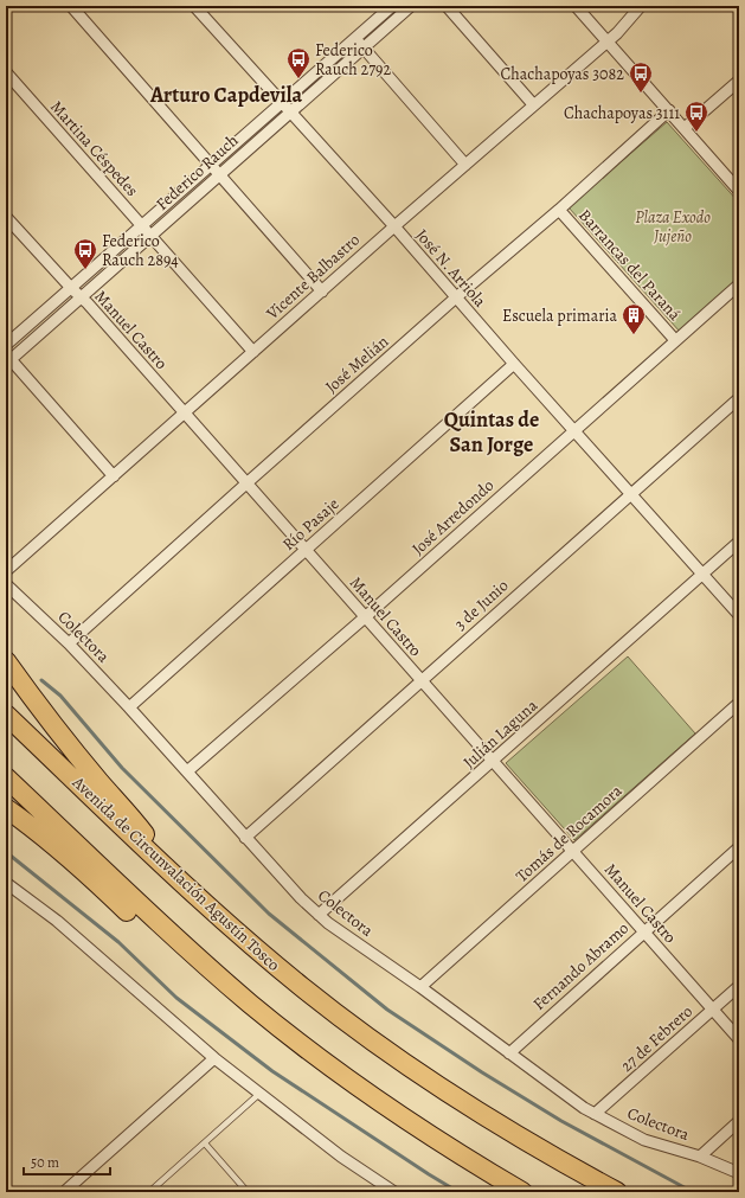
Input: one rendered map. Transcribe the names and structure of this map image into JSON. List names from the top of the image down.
{
  "streets": {
    "highway": ["Avenida de Circunvalación Agustín Tosco"],
    "street": [
      "Martina Céspedes",
      "Federico Rauch",
      "Barrancas del Paraná",
      "José N. Arriola",
      "Vicente Balbastro",
      "Manuel Castro",
      "José Melián",
      "José Arredondo",
      "Río Pasaje",
      "3 de Junio",
      "Colectora",
      "Julián Laguna",
      "Tomás de Rocamora",
      "Fernando Abramo",
      "27 de Febrero"
    ]
  },
  "crossings": [
    ["Martina Céspedes", "Federico Rauch"],
    ["Martina Céspedes", "Vicente Balbastro"],
    ["Federico Rauch", "José N. Arriola"],
    ["Federico Rauch", "Manuel Castro"],
    ["Barrancas del Paraná", "José Melián"],
    ["Barrancas del Paraná", "José Arredondo"],
    ["José N. Arriola", "Vicente Balbastro"],
    ["José N. Arriola", "José Melián"],
    ["José N. Arriola", "José Arredondo"],
    ["José N. Arriola", "Río Pasaje"],
    ["José N. Arriola", "3 de Junio"],
    ["José N. Arriola", "Julián Laguna"],
    ["Vicente Balbastro", "Manuel Castro"],
    ["Manuel Castro", "José Melián"],
    ["Manuel Castro", "José Arredondo"],
    ["Manuel Castro", "Río Pasaje"],
    ["Manuel Castro", "3 de Junio"],
    ["Manuel Castro", "Julián Laguna"],
    ["Manuel Castro", "Tomás de Rocamora"],
    ["Manuel Castro", "Fernando Abramo"],
    ["Manuel Castro", "27 de Febrero"],
    ["José Melián", "Colectora"],
    ["José Arredondo", "Colectora"],
    ["Río Pasaje", "Colectora"],
    ["3 de Junio", "Colectora"],
    ["Colectora", "Julián Laguna"],
    ["Colectora", "Tomás de Rocamora"],
    ["Colectora", "Fernando Abramo"],
    ["Colectora", "27 de Febrero"]
  ],
  "districts": ["Arturo Capdevila", "Quintas de San Jorge"],
  "parks": ["Plaza Exodo Jujeño"],
  "places": {
    "bus stop": [
      "Federico Rauch 2792",
      "Chachapoyas 3082",
      "Chachapoyas 3111",
      "Federico Rauch 2894"
    ],
    "building": ["Escuela primaria"]
  },
  "scale_bar": "50 m"
}
